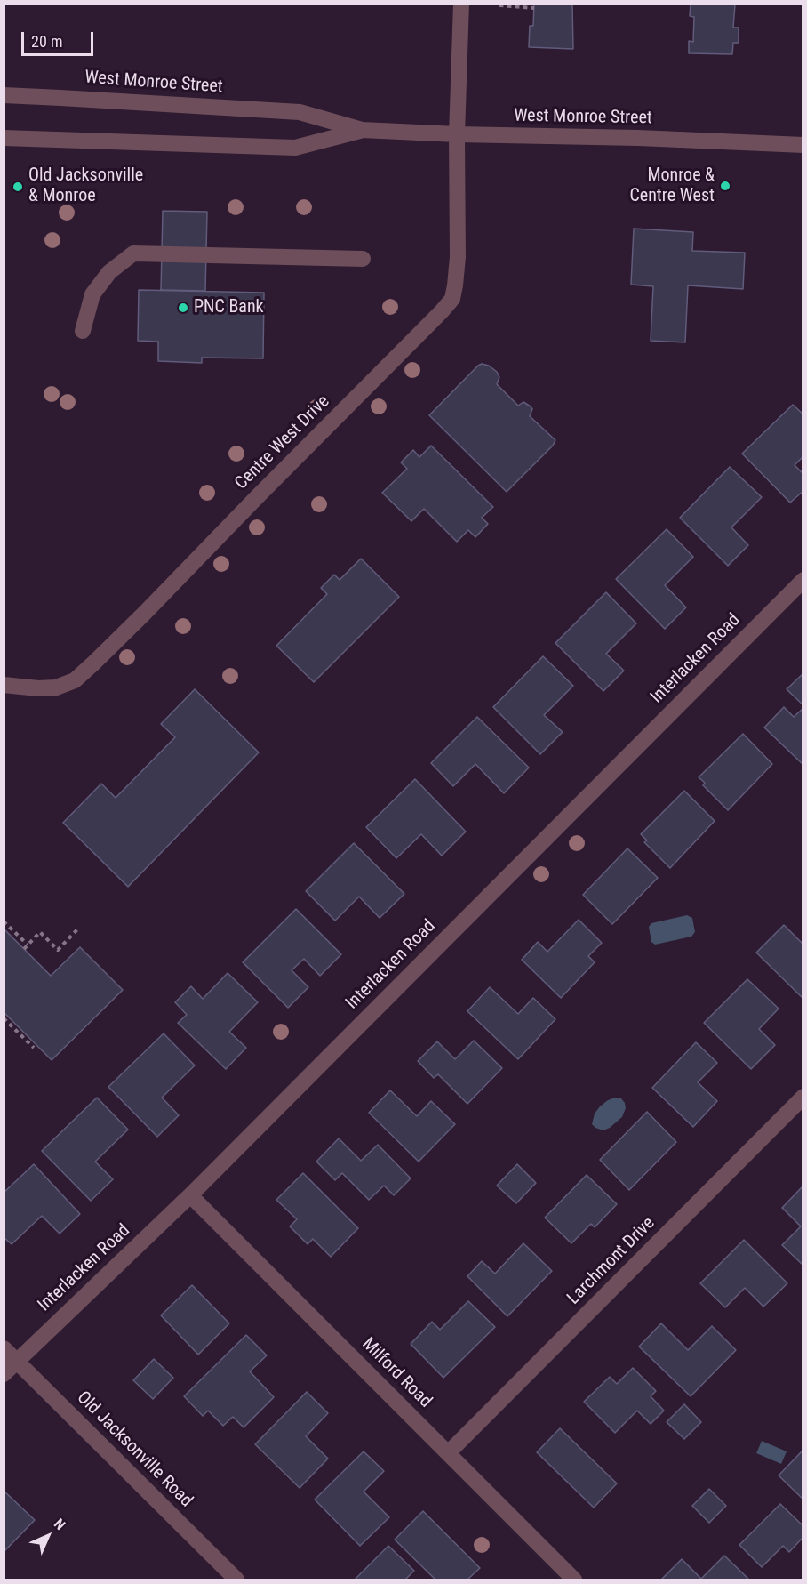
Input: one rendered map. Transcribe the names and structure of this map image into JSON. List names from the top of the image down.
{
  "streets": {
    "street": [
      "West Monroe Street",
      "Centre West Drive",
      "Interlacken Road",
      "Larchmont Drive",
      "Milford Road",
      "Old Jacksonville Road"
    ]
  },
  "crossings": [
    ["West Monroe Street", "Centre West Drive"],
    ["Interlacken Road", "Milford Road"],
    ["Interlacken Road", "Old Jacksonville Road"],
    ["Larchmont Drive", "Milford Road"]
  ],
  "places": ["Monroe & Centre West", "Old Jacksonville & Monroe", "PNC Bank"],
  "scale_bar": "20 m",
  "north": "top right"
}
